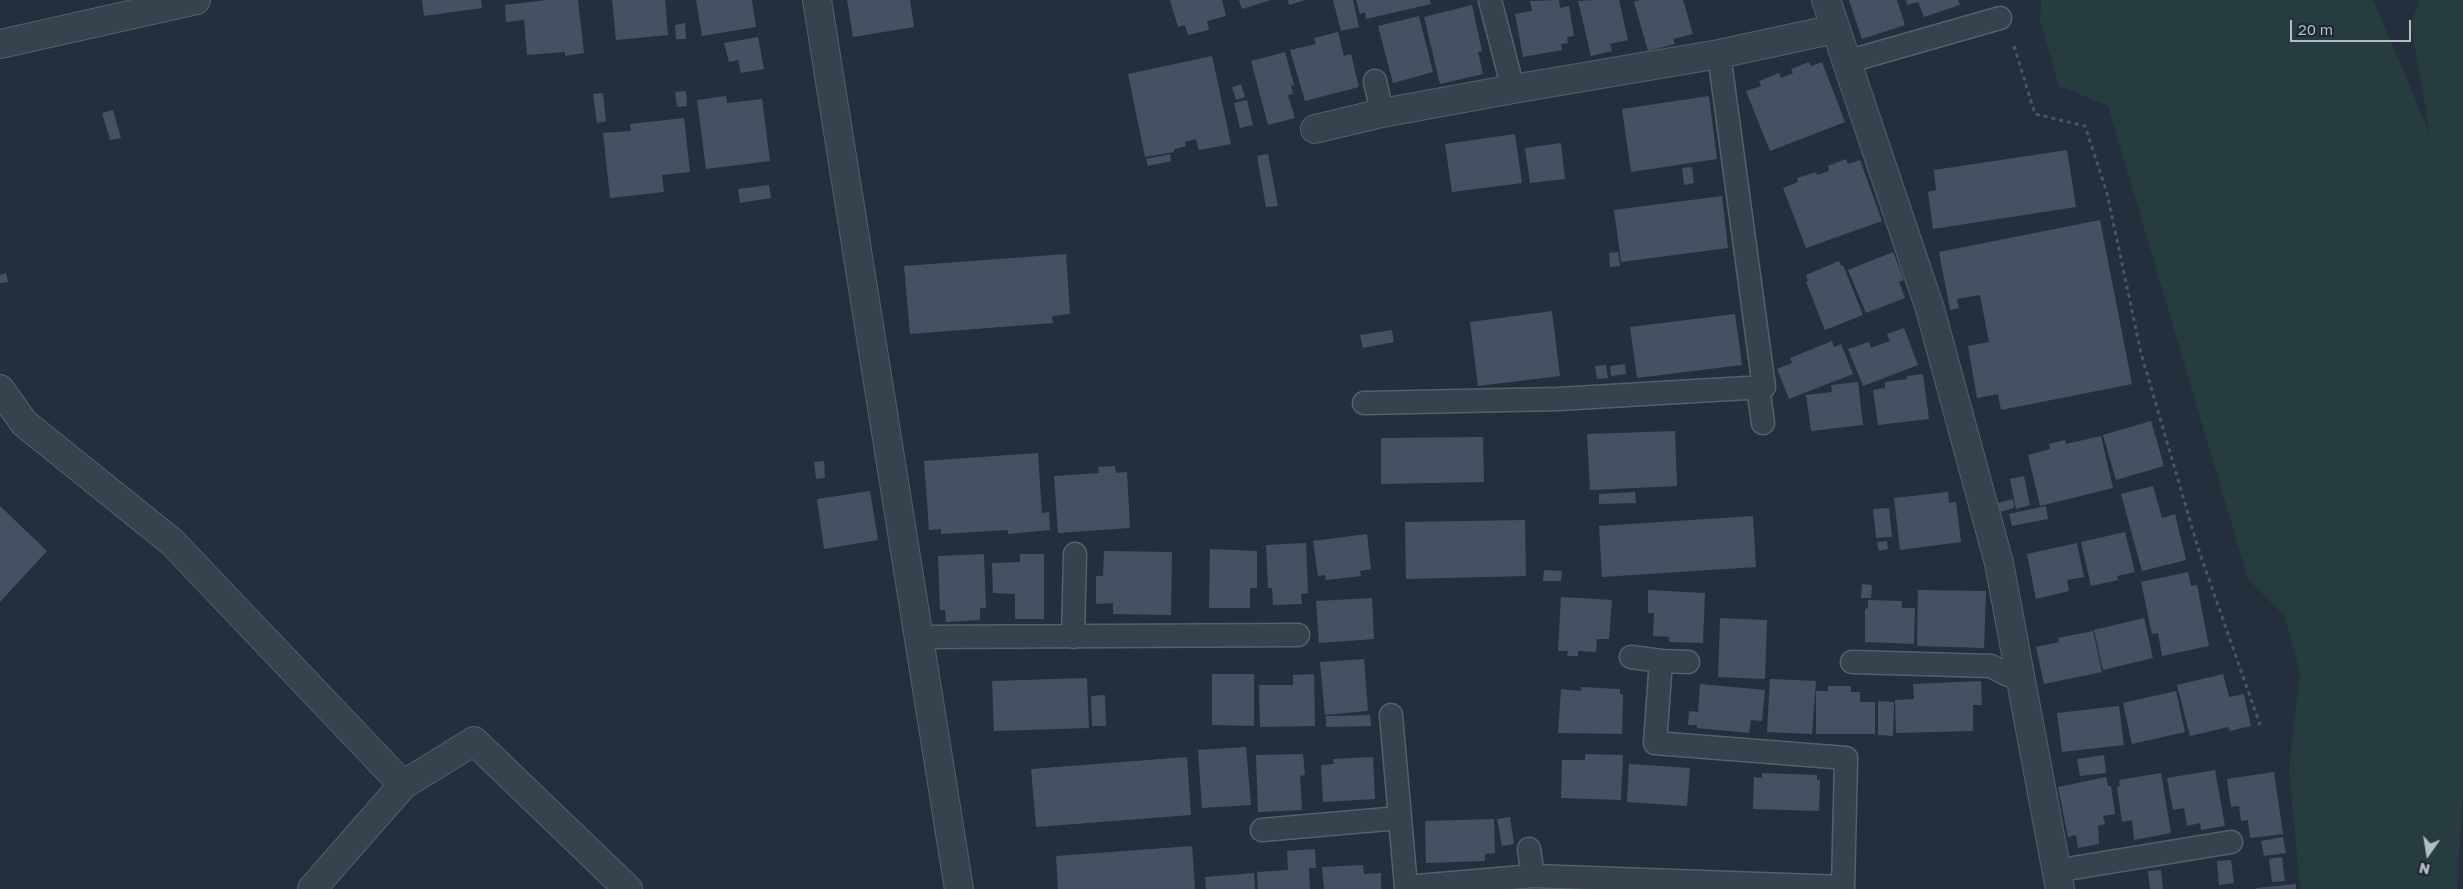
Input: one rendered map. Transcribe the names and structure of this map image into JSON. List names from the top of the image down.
{
  "scale_bar": "20 m",
  "north": "bottom"
}
